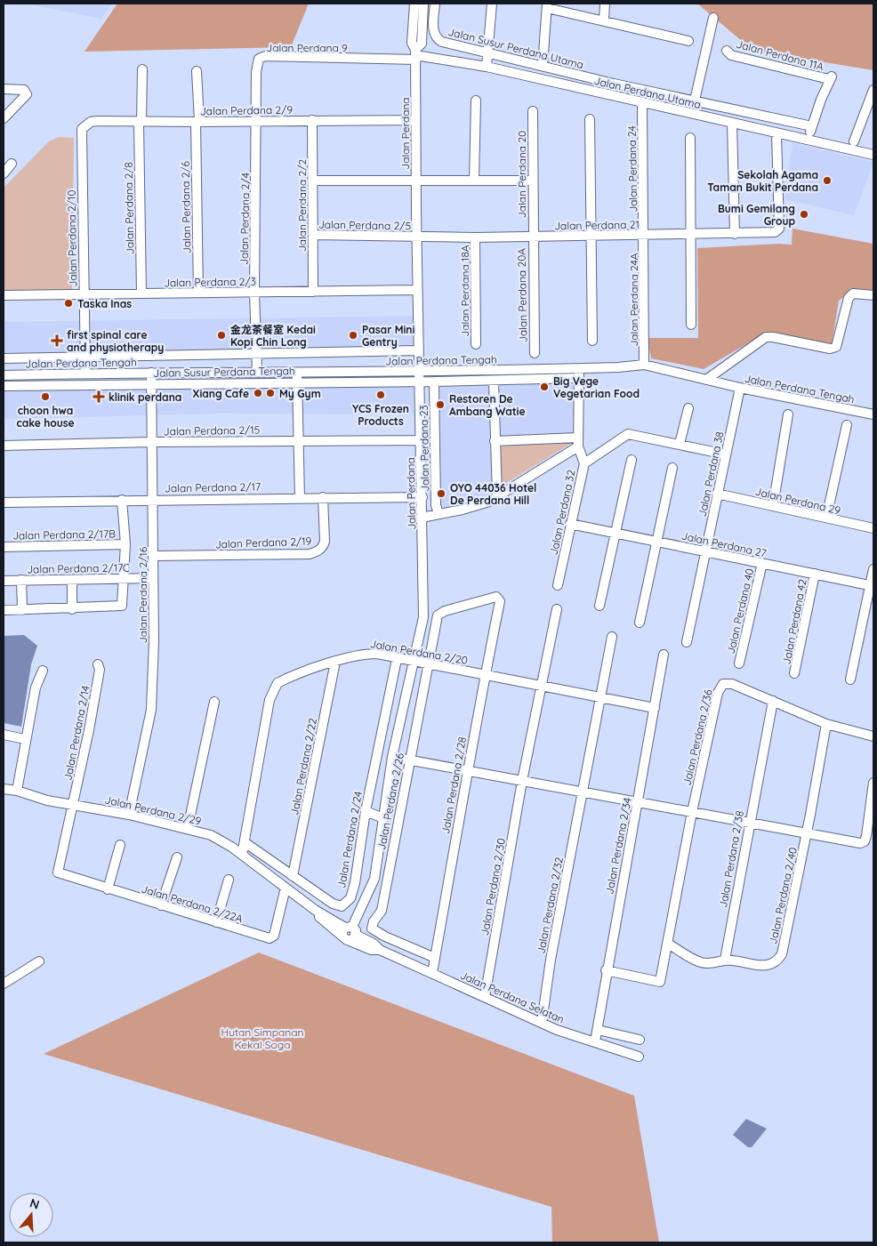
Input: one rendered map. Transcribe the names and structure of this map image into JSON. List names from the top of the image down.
{
  "streets": {
    "street": [
      "Jalan Perdana 9",
      "Jalan Susur Perdana Utama",
      "Jalan Perdana 11A",
      "Jalan Perdana Utama",
      "Jalan Perdana 2/9",
      "Jalan Perdana",
      "Jalan Perdana 24",
      "Jalan Perdana 20",
      "Jalan Perdana 2/2",
      "Jalan Perdana 2/6",
      "Jalan Perdana 2/8",
      "Jalan Perdana 2/4",
      "Jalan Perdana 2/5",
      "Jalan Perdana 21",
      "Jalan Perdana 2/10",
      "Jalan Perdana 2/3",
      "Jalan Perdana 18A",
      "Jalan Perdana 20A",
      "Jalan Perdana 24A",
      "Jalan Perdana Tengah",
      "Jalan Susur Perdana Tengah",
      "Jalan Perdana 2/15",
      "Jalan Perdana 23",
      "Jalan Perdana 38",
      "Jalan Perdana 2/17",
      "Jalan Perdana 29",
      "Jalan Perdana 32",
      "Jalan Perdana 2/17B",
      "Jalan Perdana 2/19",
      "Jalan Perdana 27",
      "Jalan Perdana 2/17C",
      "Jalan Perdana 2/16",
      "Jalan Perdana 40",
      "Jalan Perdana 42",
      "Jalan Perdana 2/20",
      "Jalan Perdana 2/14",
      "Jalan Perdana 2/36",
      "Jalan Perdana 2/22",
      "Jalan Perdana 2/28",
      "Jalan Perdana 2/26",
      "Jalan Perdana 2/29",
      "Jalan Perdana 2/24",
      "Jalan Perdana 2/34",
      "Jalan Perdana 2/38",
      "Jalan Perdana 2/30",
      "Jalan Perdana 2/40",
      "Jalan Perdana 2/22A",
      "Jalan Perdana 2/32",
      "Jalan Perdana Selatan"
    ]
  },
  "crossings": [
    ["Jalan Perdana 9", "Jalan Perdana Utama"],
    ["Jalan Perdana 9", "Jalan Perdana 2/9"],
    ["Jalan Perdana 9", "Jalan Perdana"],
    ["Jalan Perdana 9", "Jalan Perdana 2/4"],
    ["Jalan Susur Perdana Utama", "Jalan Perdana 11A"],
    ["Jalan Perdana Utama", "Jalan Perdana"],
    ["Jalan Perdana Utama", "Jalan Perdana 24"],
    ["Jalan Perdana Utama", "Jalan Perdana 21"],
    ["Jalan Perdana 2/9", "Jalan Perdana"],
    ["Jalan Perdana 2/9", "Jalan Perdana 2/2"],
    ["Jalan Perdana 2/9", "Jalan Perdana 2/6"],
    ["Jalan Perdana 2/9", "Jalan Perdana 2/8"],
    ["Jalan Perdana 2/9", "Jalan Perdana 2/4"],
    ["Jalan Perdana 2/9", "Jalan Perdana 2/10"],
    ["Jalan Perdana", "Jalan Perdana 2/5"],
    ["Jalan Perdana", "Jalan Perdana 21"],
    ["Jalan Perdana", "Jalan Perdana 2/3"],
    ["Jalan Perdana", "Jalan Perdana Tengah"],
    ["Jalan Perdana", "Jalan Susur Perdana Tengah"],
    ["Jalan Perdana", "Jalan Perdana 2/15"],
    ["Jalan Perdana", "Jalan Perdana 2/17"],
    ["Jalan Perdana", "Jalan Perdana 2/20"],
    ["Jalan Perdana", "Jalan Perdana 2/29"],
    ["Jalan Perdana", "Jalan Perdana Selatan"],
    ["Jalan Perdana 24", "Jalan Perdana 21"],
    ["Jalan Perdana 24", "Jalan Perdana 24A"],
    ["Jalan Perdana 20", "Jalan Perdana 21"],
    ["Jalan Perdana 20", "Jalan Perdana 20A"],
    ["Jalan Perdana 2/2", "Jalan Perdana 2/5"],
    ["Jalan Perdana 2/2", "Jalan Perdana 2/3"],
    ["Jalan Perdana 2/6", "Jalan Perdana 2/3"],
    ["Jalan Perdana 2/8", "Jalan Perdana 2/3"],
    ["Jalan Perdana 2/4", "Jalan Perdana 2/3"],
    ["Jalan Perdana 2/4", "Jalan Perdana Tengah"],
    ["Jalan Perdana 2/4", "Jalan Susur Perdana Tengah"],
    ["Jalan Perdana 2/5", "Jalan Perdana 21"],
    ["Jalan Perdana 21", "Jalan Perdana 18A"],
    ["Jalan Perdana 21", "Jalan Perdana 20A"],
    ["Jalan Perdana 21", "Jalan Perdana 24A"],
    ["Jalan Perdana 2/10", "Jalan Perdana 2/3"],
    ["Jalan Perdana 2/10", "Jalan Perdana Tengah"],
    ["Jalan Perdana 2/10", "Jalan Susur Perdana Tengah"],
    ["Jalan Perdana 24A", "Jalan Perdana Tengah"],
    ["Jalan Perdana Tengah", "Jalan Susur Perdana Tengah"],
    ["Jalan Perdana Tengah", "Jalan Perdana 38"],
    ["Jalan Perdana Tengah", "Jalan Perdana 2/16"],
    ["Jalan Susur Perdana Tengah", "Jalan Perdana 2/16"],
    ["Jalan Perdana 2/15", "Jalan Perdana 2/16"],
    ["Jalan Perdana 38", "Jalan Perdana 29"],
    ["Jalan Perdana 38", "Jalan Perdana 32"],
    ["Jalan Perdana 38", "Jalan Perdana 27"],
    ["Jalan Perdana 2/17", "Jalan Perdana 2/19"],
    ["Jalan Perdana 2/17", "Jalan Perdana 2/16"],
    ["Jalan Perdana 32", "Jalan Perdana 27"],
    ["Jalan Perdana 2/19", "Jalan Perdana 2/16"],
    ["Jalan Perdana 27", "Jalan Perdana 40"],
    ["Jalan Perdana 27", "Jalan Perdana 42"],
    ["Jalan Perdana 2/17C", "Jalan Perdana 2/16"],
    ["Jalan Perdana 2/16", "Jalan Perdana 2/29"],
    ["Jalan Perdana 2/20", "Jalan Perdana 2/22"],
    ["Jalan Perdana 2/20", "Jalan Perdana 2/28"],
    ["Jalan Perdana 2/20", "Jalan Perdana 2/26"],
    ["Jalan Perdana 2/20", "Jalan Perdana 2/29"],
    ["Jalan Perdana 2/20", "Jalan Perdana 2/24"],
    ["Jalan Perdana 2/20", "Jalan Perdana 2/34"],
    ["Jalan Perdana 2/20", "Jalan Perdana 2/30"],
    ["Jalan Perdana 2/20", "Jalan Perdana 2/32"],
    ["Jalan Perdana 2/14", "Jalan Perdana 2/29"],
    ["Jalan Perdana 2/14", "Jalan Perdana 2/22A"],
    ["Jalan Perdana 2/36", "Jalan Perdana 2/34"],
    ["Jalan Perdana 2/36", "Jalan Perdana 2/38"],
    ["Jalan Perdana 2/22", "Jalan Perdana 2/24"],
    ["Jalan Perdana 2/28", "Jalan Perdana 2/26"],
    ["Jalan Perdana 2/28", "Jalan Perdana Selatan"],
    ["Jalan Perdana 2/29", "Jalan Perdana 2/22A"],
    ["Jalan Perdana 2/29", "Jalan Perdana Selatan"],
    ["Jalan Perdana 2/34", "Jalan Perdana Selatan"],
    ["Jalan Perdana 2/38", "Jalan Perdana 2/40"],
    ["Jalan Perdana 2/30", "Jalan Perdana Selatan"],
    ["Jalan Perdana 2/32", "Jalan Perdana Selatan"]
  ],
  "parks": ["Hutan Simpanan Kekal Soga"],
  "places": {
    "other": [
      "Sekolah Agama Taman Bukit Perdana",
      "Bumi Gemilang Group",
      "Taska Inas",
      "金龙茶餐室 Kedai Kopi Chin Long",
      "Pasar Mini Gentry",
      "Big Vege Vegetarian Food",
      "Xiang Cafe",
      "My Gym",
      "YCS Frozen Products",
      "choon hwa cake house",
      "Restoren De Ambang Watie",
      "OYO 44036 Hotel De Perdana Hill"
    ],
    "health": ["first spinal care and physiotherapy", "klinik perdana"]
  },
  "north": "top"
}
